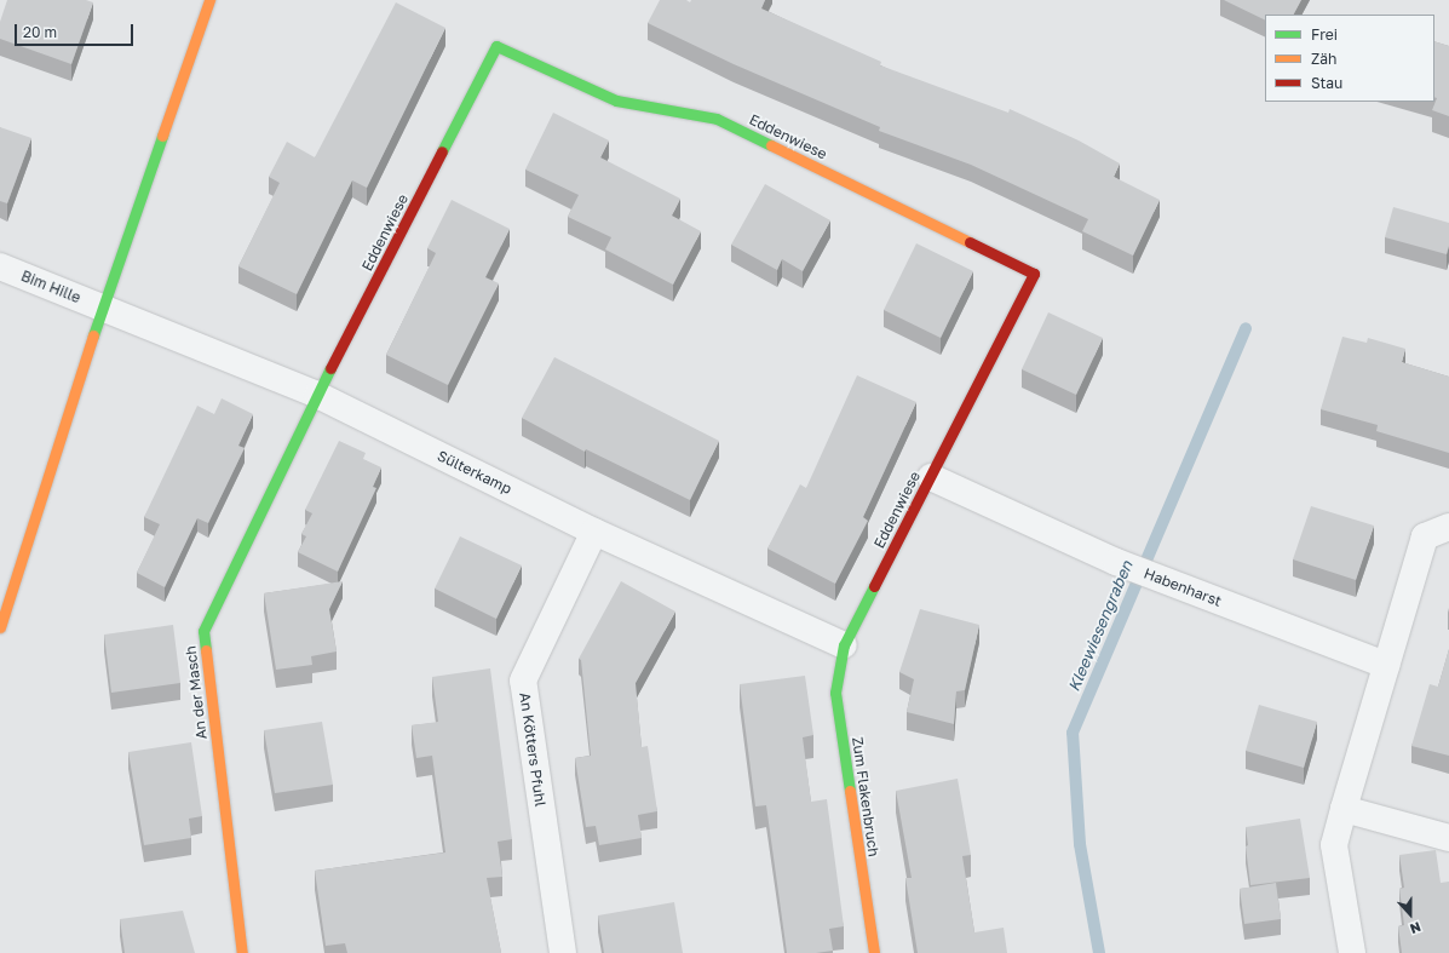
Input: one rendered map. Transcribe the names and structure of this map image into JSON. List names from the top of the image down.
{
  "streets": {
    "street": [
      "Eddenwiese",
      "Bim Hille",
      "Sülterkamp",
      "Habenharst",
      "An der Masch",
      "An Kötters Pfuhl",
      "Zum Flakenbruch"
    ]
  },
  "crossings": [
    ["Eddenwiese", "Sülterkamp"],
    ["Eddenwiese", "Habenharst"],
    ["Eddenwiese", "An der Masch"],
    ["Eddenwiese", "Zum Flakenbruch"],
    ["Bim Hille", "Sülterkamp"],
    ["Sülterkamp", "An der Masch"],
    ["Sülterkamp", "An Kötters Pfuhl"],
    ["Sülterkamp", "Zum Flakenbruch"]
  ],
  "water": ["Kleewiesengraben"],
  "legend": ["Frei", "Zäh", "Stau"],
  "scale_bar": "20 m",
  "north": "bottom"
}
